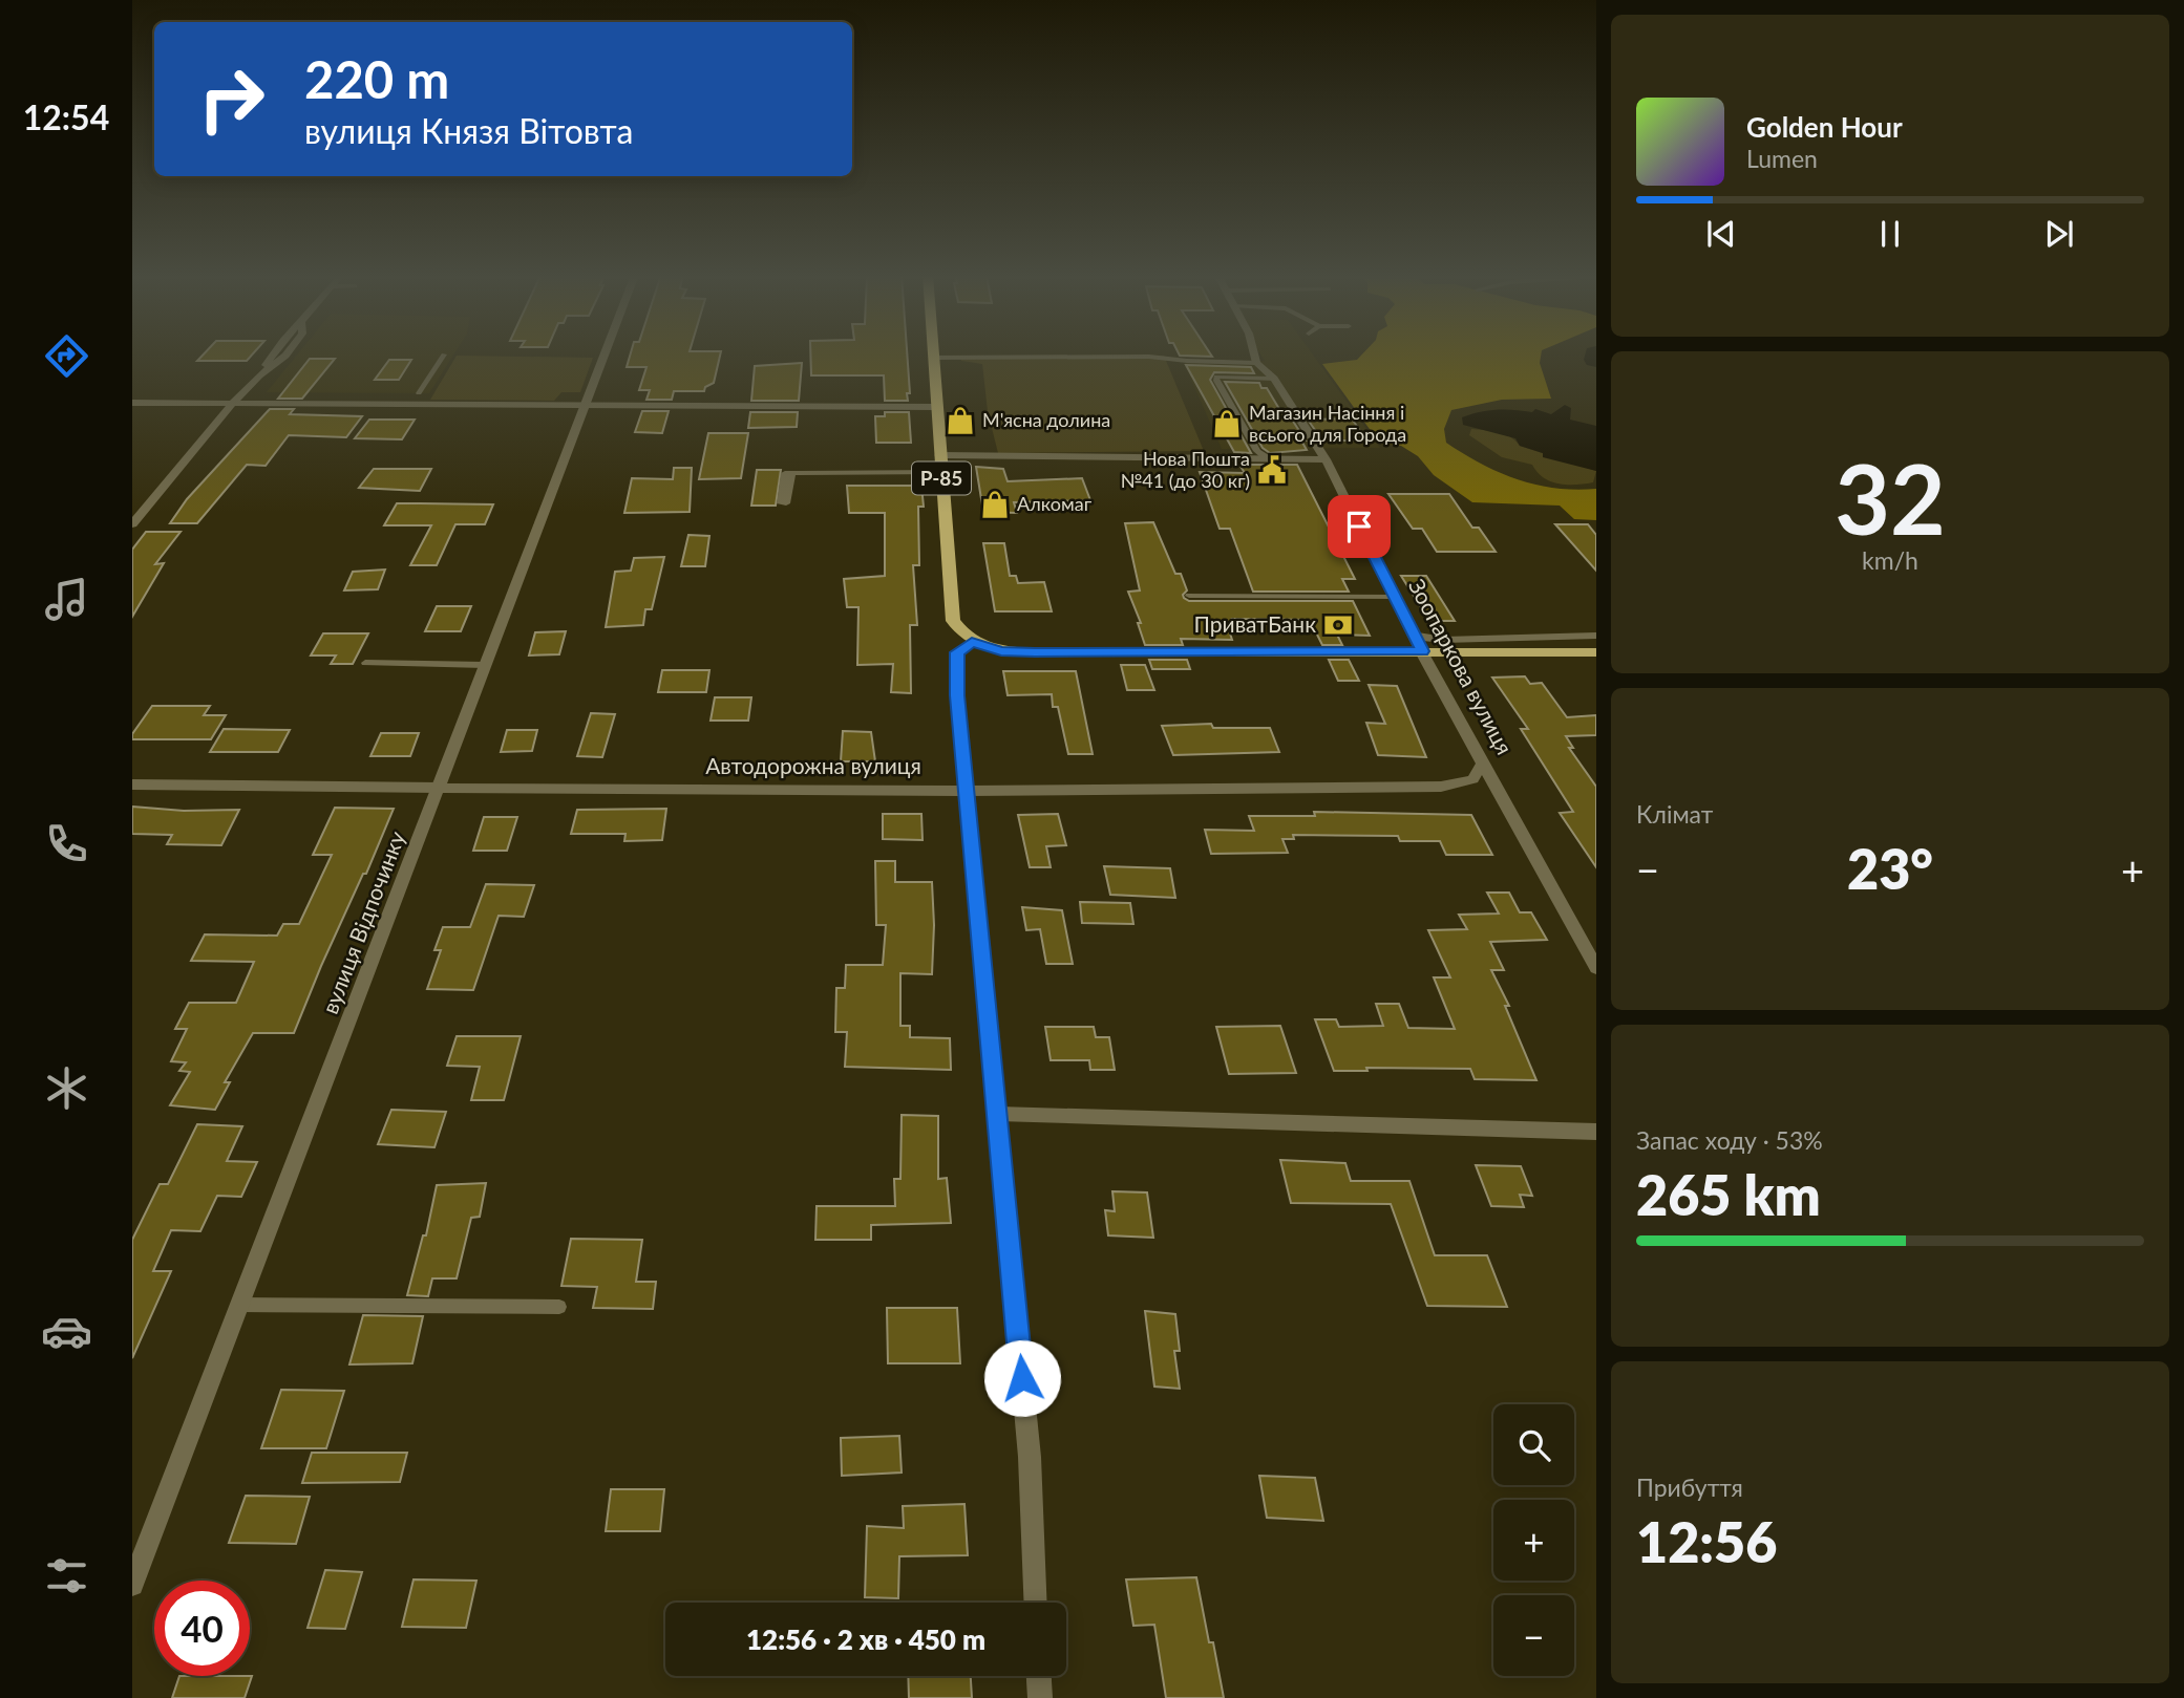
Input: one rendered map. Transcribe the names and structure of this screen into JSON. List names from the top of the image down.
{
  "streets": {
    "main road": ["Р-85"],
    "street": ["Зоопаркова вулиця", "Автодорожна вулиця", "вулиця Відпочинку"]
  },
  "crossings": [
    ["Зоопаркова вулиця", "Автодорожна вулиця"],
    ["Автодорожна вулиця", "вулиця Відпочинку"]
  ],
  "places": {
    "shop": ["М'ясна долина", "Магазин Насіння і всього для Города", "Алкомаг"],
    "public building": ["Нова Пошта №41 (до 30 кг)"],
    "bank": ["ПриватБанк"]
  },
  "page": {
    "tabs": "12:54",
    "turn": ["220 m", "вулиця Князя Вітовта"],
    "song": ["Golden Hour", "Lumen"],
    "tile": [
      ["32", "km/h"],
      "Клімат",
      ["Запас ходу · 53%", "265 km"],
      ["Прибуття", "12:56"]
    ],
    "heat": ["−", "23°", "+"],
    "map_buttons": ["+", "−"],
    "limit": "40",
    "trip": "12:56 · 2 хв · 450 m"
  }
}
